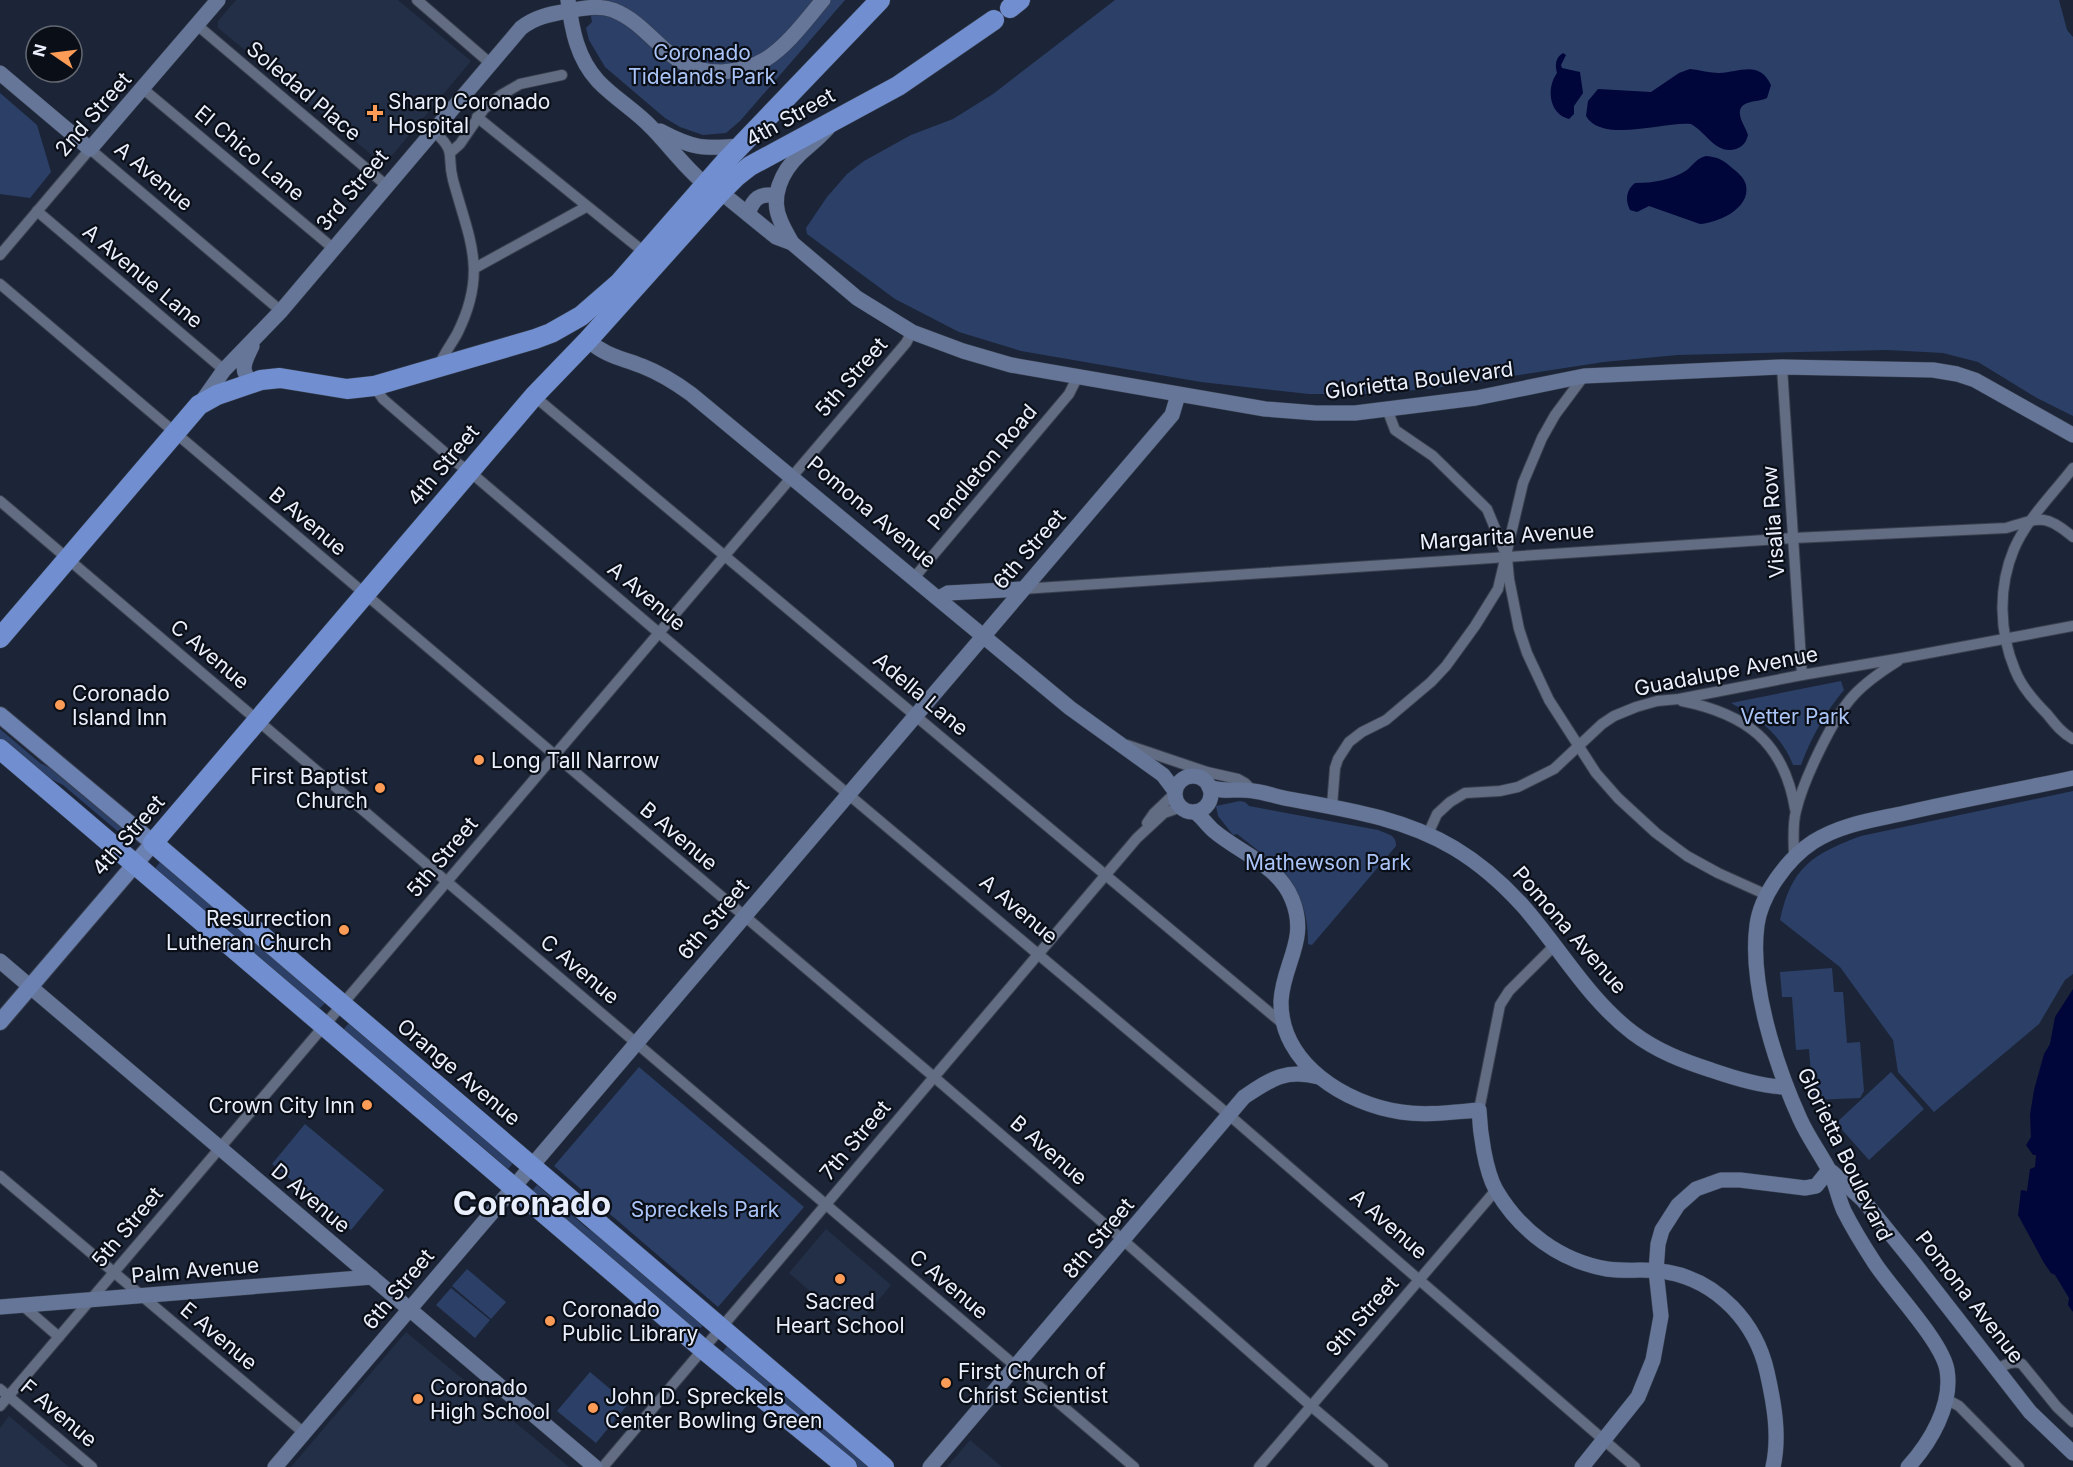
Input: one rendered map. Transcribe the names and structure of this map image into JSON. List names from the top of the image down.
{
  "streets": {
    "highway": ["4th Street", "3rd Street", "Orange Avenue"],
    "street": [
      "Soledad Place",
      "2nd Street",
      "El Chico Lane",
      "A Avenue",
      "A Avenue Lane",
      "5th Street",
      "Glorietta Boulevard",
      "Pendleton Road",
      "Pomona Avenue",
      "B Avenue",
      "Visalia Row",
      "Margarita Avenue",
      "6th Street",
      "C Avenue",
      "Guadalupe Avenue",
      "Adella Lane",
      "7th Street",
      "D Avenue",
      "8th Street",
      "Palm Avenue",
      "9th Street",
      "E Avenue",
      "F Avenue"
    ]
  },
  "crossings": [
    ["Soledad Place", "2nd Street"],
    ["Soledad Place", "3rd Street"],
    ["2nd Street", "El Chico Lane"],
    ["2nd Street", "A Avenue"],
    ["2nd Street", "A Avenue Lane"],
    ["4th Street", "A Avenue"],
    ["4th Street", "Glorietta Boulevard"],
    ["4th Street", "Pomona Avenue"],
    ["4th Street", "B Avenue"],
    ["4th Street", "C Avenue"],
    ["4th Street", "Adella Lane"],
    ["4th Street", "Orange Avenue"],
    ["4th Street", "D Avenue"],
    ["El Chico Lane", "3rd Street"],
    ["A Avenue", "3rd Street"],
    ["A Avenue", "5th Street"],
    ["A Avenue", "6th Street"],
    ["A Avenue", "7th Street"],
    ["A Avenue", "8th Street"],
    ["A Avenue", "9th Street"],
    ["3rd Street", "A Avenue Lane"],
    ["3rd Street", "Glorietta Boulevard"],
    ["3rd Street", "B Avenue"],
    ["3rd Street", "C Avenue"],
    ["5th Street", "Glorietta Boulevard"],
    ["5th Street", "Pomona Avenue"],
    ["5th Street", "B Avenue"],
    ["5th Street", "C Avenue"],
    ["5th Street", "Adella Lane"],
    ["5th Street", "Orange Avenue"],
    ["5th Street", "D Avenue"],
    ["5th Street", "Palm Avenue"],
    ["5th Street", "E Avenue"],
    ["5th Street", "F Avenue"],
    ["Glorietta Boulevard", "Pendleton Road"],
    ["Glorietta Boulevard", "Pomona Avenue"],
    ["Glorietta Boulevard", "Visalia Row"],
    ["Glorietta Boulevard", "6th Street"],
    ["Pendleton Road", "Pomona Avenue"],
    ["Pomona Avenue", "Margarita Avenue"],
    ["Pomona Avenue", "6th Street"],
    ["Pomona Avenue", "Guadalupe Avenue"],
    ["Pomona Avenue", "Adella Lane"],
    ["Pomona Avenue", "7th Street"],
    ["B Avenue", "6th Street"],
    ["B Avenue", "7th Street"],
    ["B Avenue", "8th Street"],
    ["B Avenue", "9th Street"],
    ["Visalia Row", "Margarita Avenue"],
    ["Visalia Row", "Guadalupe Avenue"],
    ["Margarita Avenue", "6th Street"],
    ["6th Street", "C Avenue"],
    ["6th Street", "Adella Lane"],
    ["6th Street", "Orange Avenue"],
    ["6th Street", "D Avenue"],
    ["6th Street", "E Avenue"],
    ["C Avenue", "7th Street"],
    ["C Avenue", "8th Street"],
    ["Adella Lane", "7th Street"],
    ["Orange Avenue", "7th Street"],
    ["D Avenue", "Palm Avenue"],
    ["Palm Avenue", "E Avenue"]
  ],
  "districts": ["Coronado"],
  "parks": [
    "Coronado Tidelands Park",
    "Vetter Park",
    "Mathewson Park",
    "Spreckels Park"
  ],
  "places": {
    "health": ["Sharp Coronado Hospital"],
    "other": [
      "Coronado Island Inn",
      "Long Tall Narrow",
      "First Baptist Church",
      "Resurrection Lutheran Church",
      "Crown City Inn",
      "Sacred Heart School",
      "Coronado Public Library",
      "First Church of Christ Scientist",
      "Coronado High School",
      "John D. Spreckels Center Bowling Green"
    ]
  },
  "north": "left"
}
